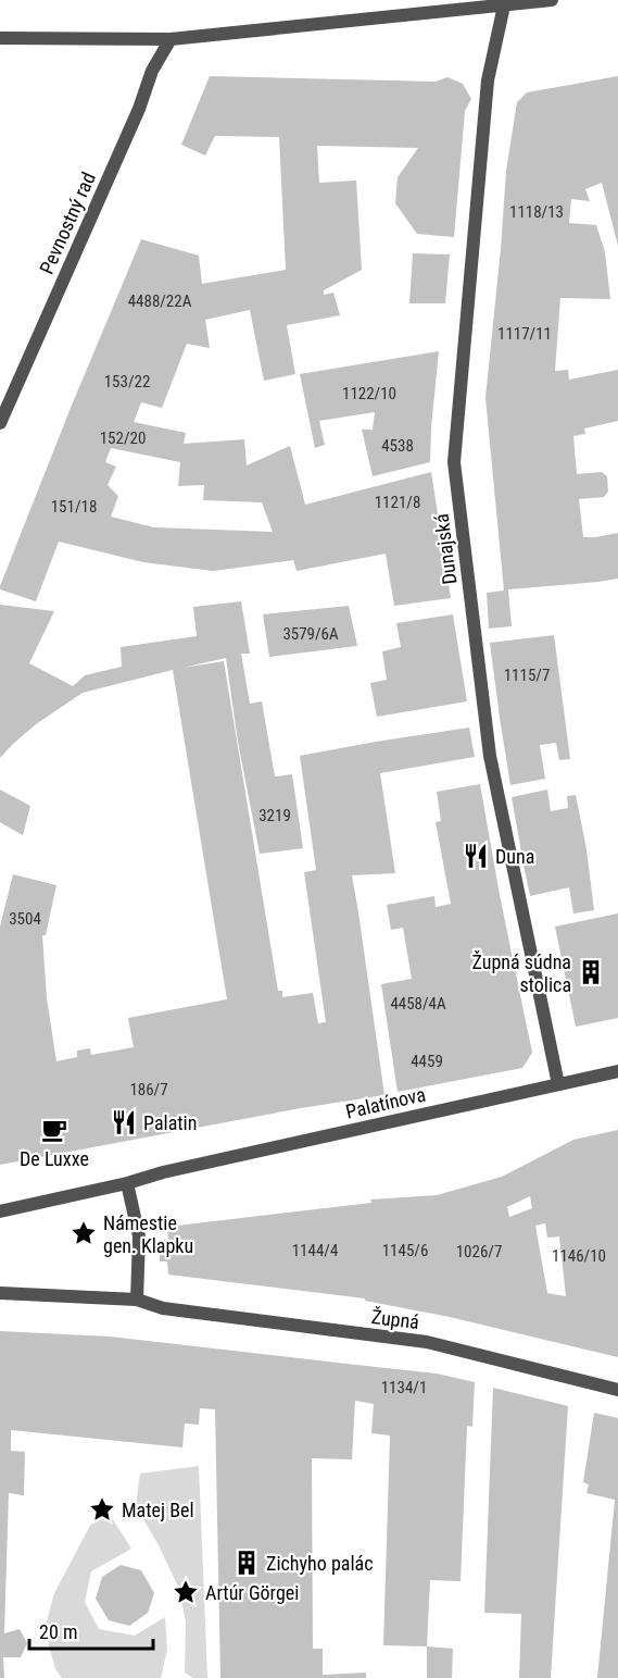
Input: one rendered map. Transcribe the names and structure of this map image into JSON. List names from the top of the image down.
{
  "streets": {
    "street": [
      "Pevnostný rad",
      "Dunajská",
      "Palatínova",
      "Župná"
    ]
  },
  "crossings": [
    ["Dunajská", "Palatínova"]
  ],
  "places": {
    "restaurant": ["Duna", "Palatin"],
    "building": ["Župná súdna stolica", "Zichyho palác"],
    "cafe": ["De Luxxe"],
    "place": ["Námestie gen. Klapku", "Matej Bel", "Artúr Görgei"]
  },
  "house_numbers": [
    "1118/13",
    "4488/22A",
    "1117/11",
    "153/22",
    "1122/10",
    "152/20",
    "4538",
    "1121/8",
    "151/18",
    "3579/6A",
    "1115/7",
    "3219",
    "3504",
    "4458/4A",
    "4459",
    "186/7",
    "1144/4",
    "1145/6",
    "1026/7",
    "1146/10",
    "1134/1"
  ],
  "scale_bar": "20 m"
}
